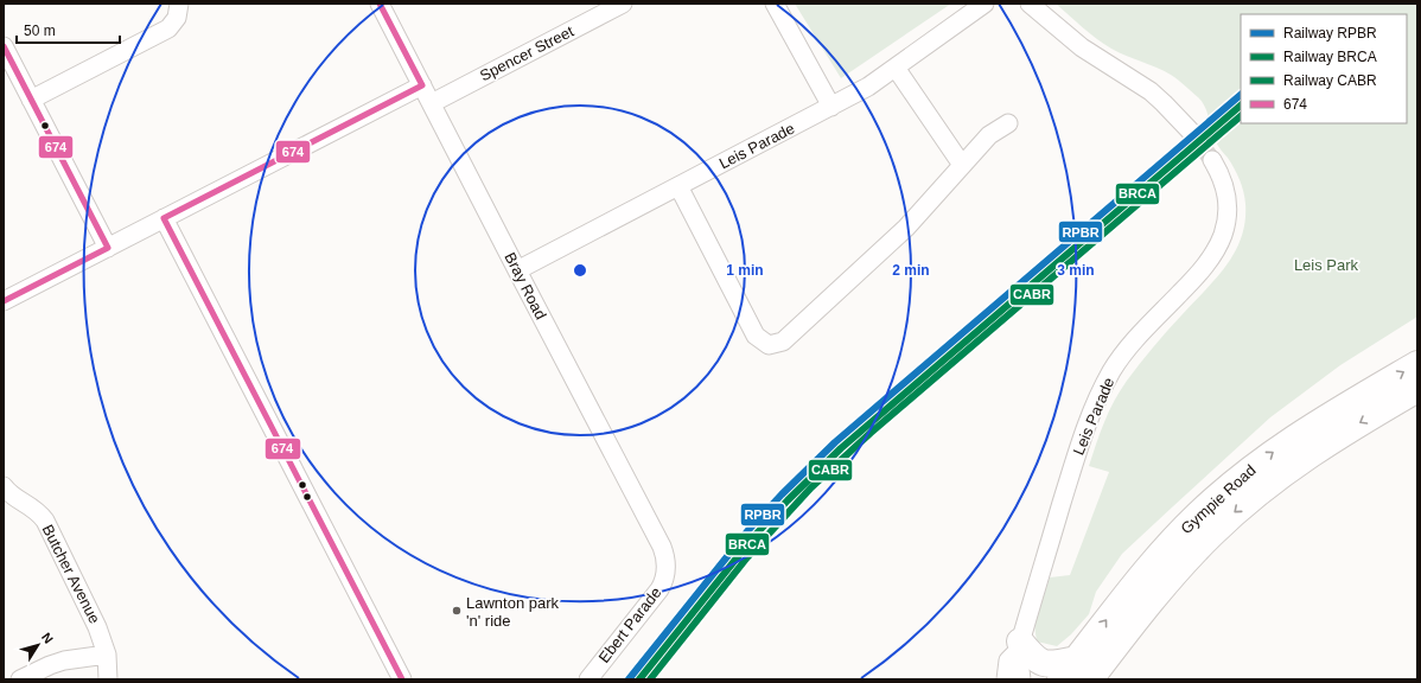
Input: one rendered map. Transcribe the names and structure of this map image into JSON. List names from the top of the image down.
{
  "streets": {
    "highway": ["Gympie Road"],
    "street": [
      "Spencer Street",
      "Leis Parade",
      "Bray Road",
      "Butcher Avenue",
      "Ebert Parade"
    ]
  },
  "crossings": [
    ["Spencer Street", "Bray Road"],
    ["Leis Parade", "Bray Road"],
    ["Bray Road", "Ebert Parade"]
  ],
  "parks": ["Leis Park"],
  "places": ["Lawnton park 'n' ride"],
  "lines": [
    "transit line 674",
    "rail line RPBR",
    "rail line BRCA",
    "rail line CABR"
  ],
  "legend": [
    "Railway RPBR",
    "Railway BRCA",
    "Railway CABR",
    "674"
  ],
  "scale_bar": "50 m",
  "north": "top right",
  "rings": ["1 min", "2 min", "3 min"]
}
